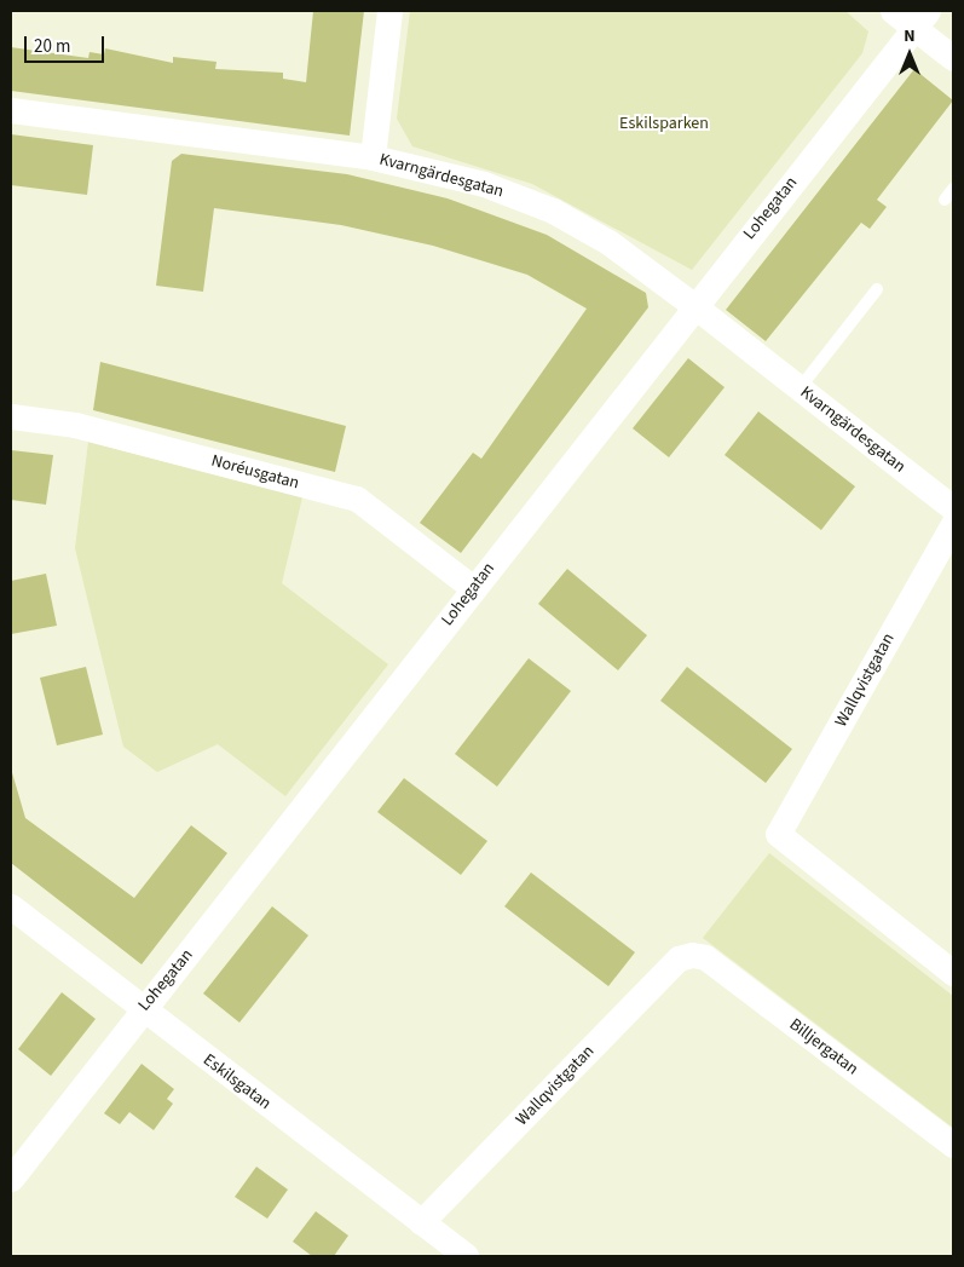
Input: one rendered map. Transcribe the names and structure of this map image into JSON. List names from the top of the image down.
{
  "streets": {
    "street": [
      "Kvarngärdesgatan",
      "Lohegatan",
      "Noréusgatan",
      "Wallqvistgatan",
      "Billjergatan",
      "Eskilsgatan"
    ]
  },
  "crossings": [
    ["Kvarngärdesgatan", "Lohegatan"],
    ["Lohegatan", "Noréusgatan"],
    ["Lohegatan", "Eskilsgatan"],
    ["Wallqvistgatan", "Billjergatan"],
    ["Wallqvistgatan", "Eskilsgatan"]
  ],
  "parks": ["Eskilsparken"],
  "scale_bar": "20 m",
  "north": "top"
}
